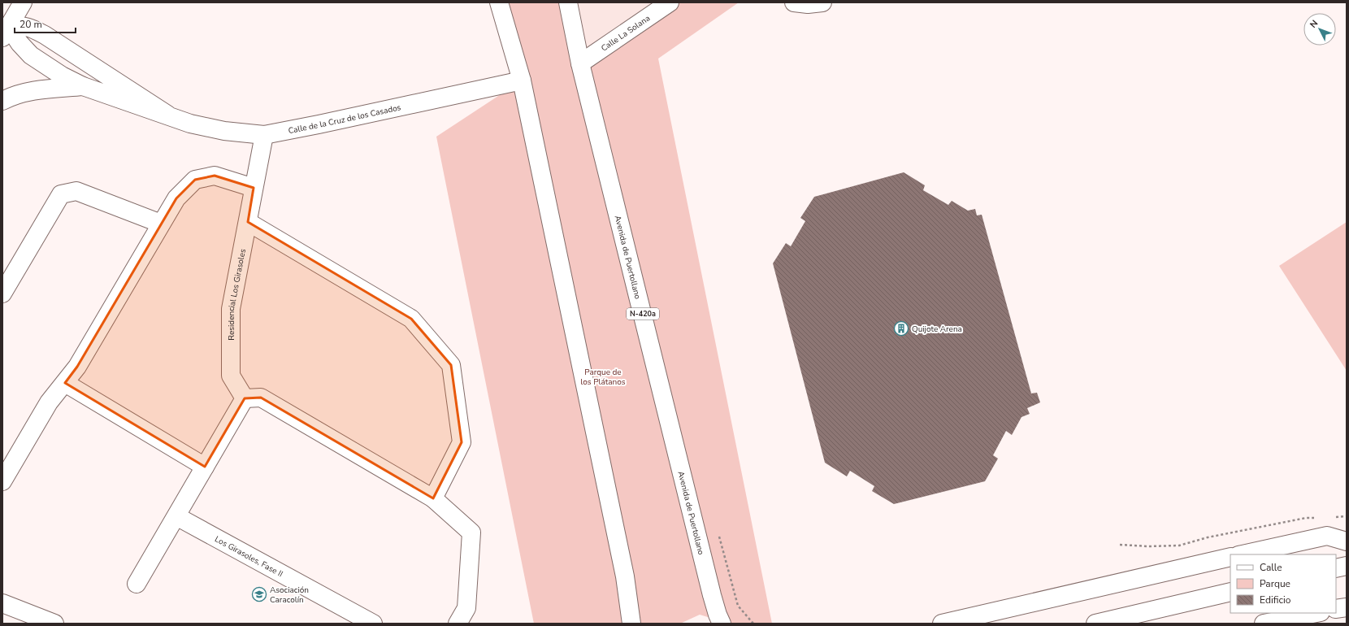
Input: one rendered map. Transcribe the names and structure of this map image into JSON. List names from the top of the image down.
{
  "streets": {
    "main road": [
      "Calle La Solana",
      "Calle de la Cruz de los Casados",
      "Avenida de Puertollano",
      "Residencial Los Girasoles",
      "N-420a",
      "Los Girasoles, Fase II"
    ]
  },
  "crossings": [
    ["Calle La Solana", "Avenida de Puertollano"],
    ["Calle de la Cruz de los Casados", "Residencial Los Girasoles"]
  ],
  "parks": ["Parque de los Plátanos"],
  "places": {
    "building": ["Quijote Arena"],
    "school or university": ["Asociación Caracolín"]
  },
  "legend": ["Calle", "Parque", "Edificio"],
  "scale_bar": "20 m",
  "north": "top left"
}
